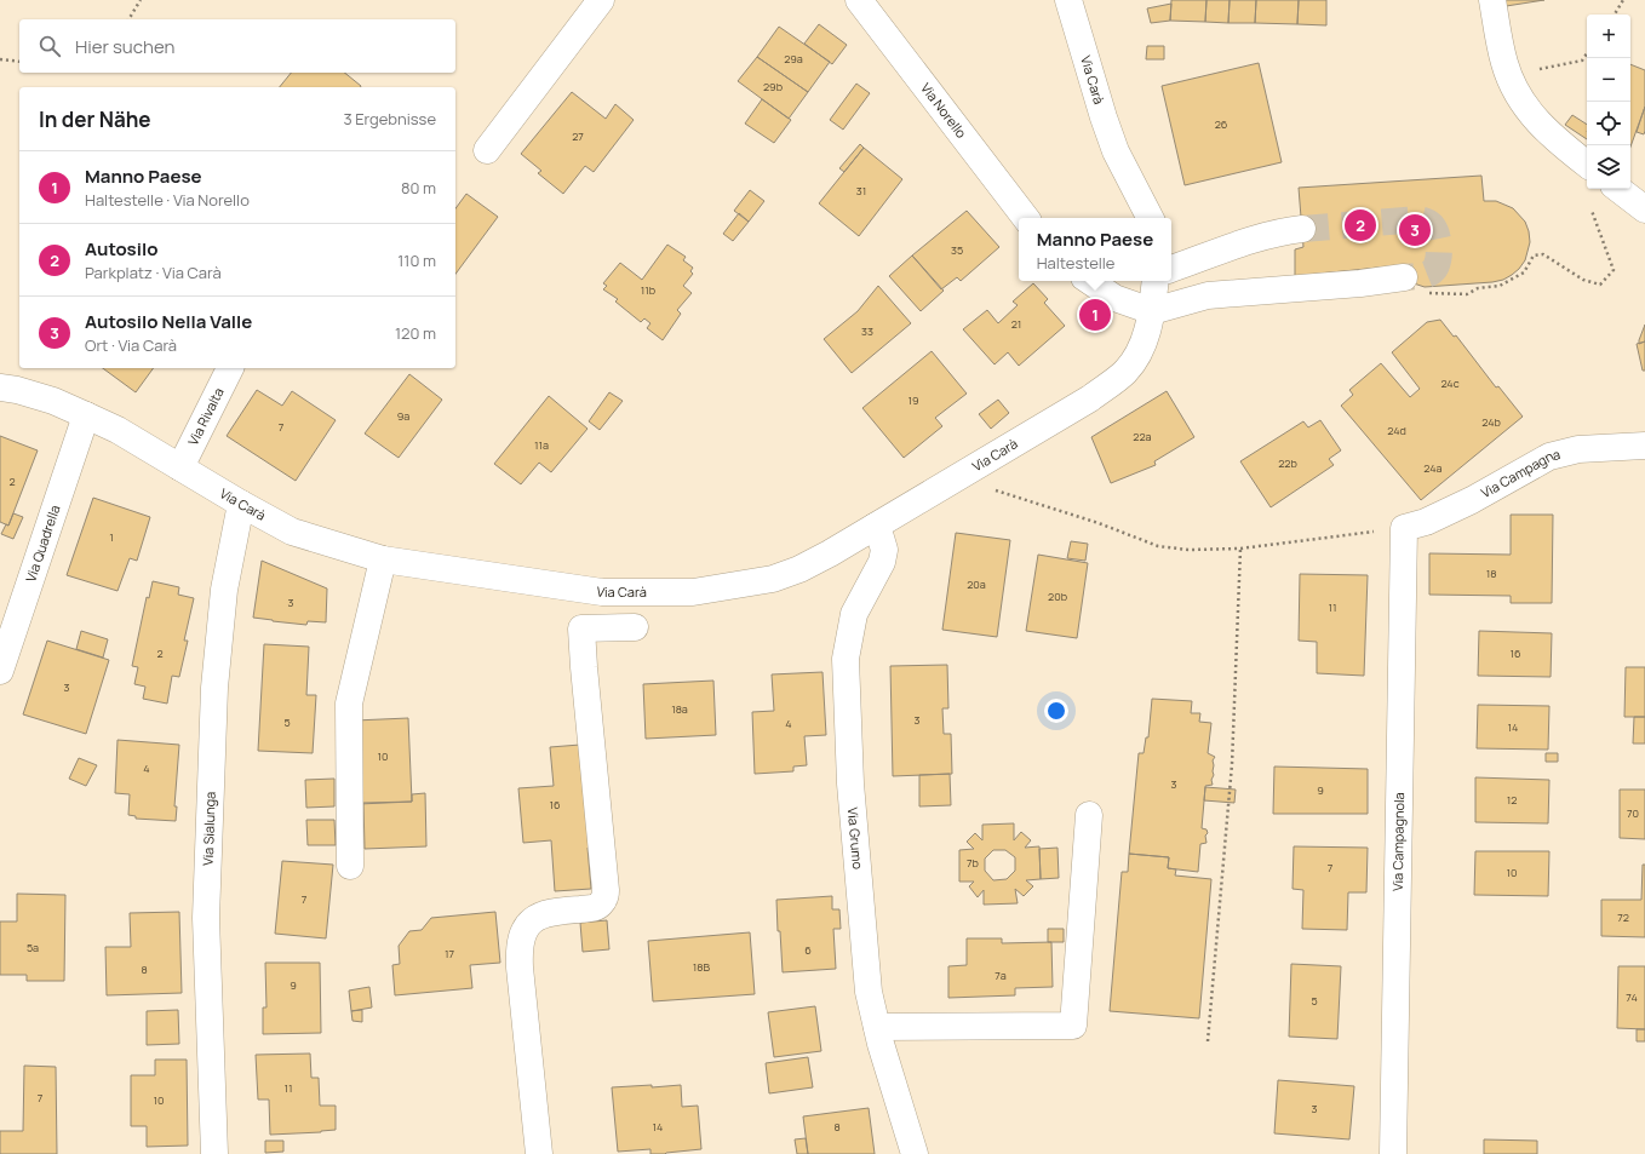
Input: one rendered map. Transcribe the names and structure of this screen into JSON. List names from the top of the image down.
{
  "streets": {
    "street": [
      "Via Carà",
      "Via Norello",
      "Via Rivalta",
      "Via Campagna",
      "Via Quadrella",
      "Via Sialunga",
      "Via Grumo",
      "Via Campagnola"
    ]
  },
  "crossings": [
    ["Via Carà", "Via Rivalta"],
    ["Via Carà", "Via Quadrella"],
    ["Via Carà", "Via Sialunga"],
    ["Via Carà", "Via Grumo"],
    ["Via Campagna", "Via Campagnola"]
  ],
  "house_numbers": [
    "29a",
    "29b",
    "26",
    "27",
    "31",
    "35",
    "11b",
    "21",
    "33",
    "24c",
    "19",
    "9a",
    "24b",
    "7",
    "24d",
    "22a",
    "11a",
    "22b",
    "24a",
    "2",
    "1",
    "18",
    "20a",
    "20b",
    "3",
    "11",
    "2",
    "16",
    "3",
    "18a",
    "3",
    "5",
    "4",
    "14",
    "10",
    "4",
    "3",
    "9",
    "12",
    "16",
    "70",
    "7b",
    "7",
    "10",
    "7",
    "72",
    "5a",
    "6",
    "17",
    "18B",
    "8",
    "7a",
    "9",
    "74",
    "5",
    "11",
    "7",
    "10",
    "3",
    "14",
    "8"
  ],
  "page": {
    "map_buttons": ["+", "−"],
    "search": "Hier suchen",
    "heading": ["In der Nähe", "3 Ergebnisse"],
    "list": [
      {
        "mark": "1",
        "name": "Manno Paese",
        "note": "Haltestelle · Via Norello",
        "value": "80 m"
      },
      {
        "mark": "2",
        "name": "Autosilo",
        "note": "Parkplatz · Via Carà",
        "value": "110 m"
      },
      {
        "mark": "3",
        "name": "Autosilo Nella Valle",
        "note": "Ort · Via Carà",
        "value": "120 m"
      }
    ],
    "pins": ["2", "3", "1"],
    "popup": ["Manno Paese", "Haltestelle"]
  }
}
